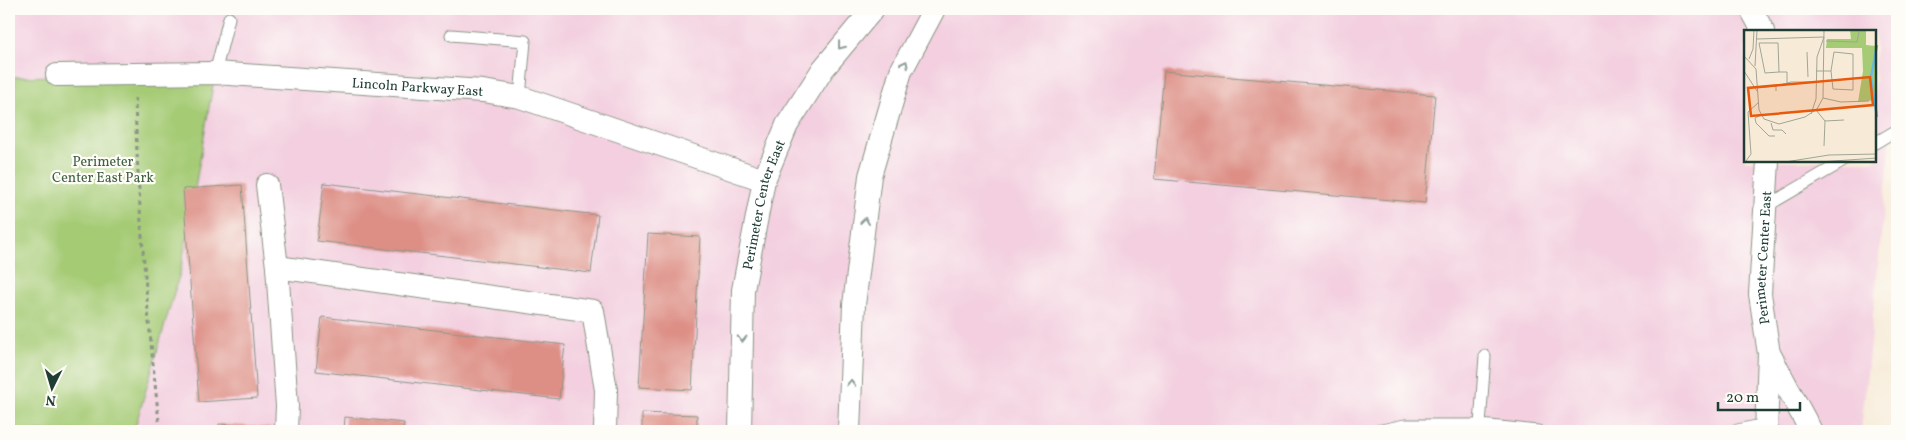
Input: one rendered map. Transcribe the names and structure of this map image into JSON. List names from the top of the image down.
{
  "streets": {
    "street": ["Lincoln Parkway East", "Perimeter Center East"]
  },
  "crossings": [
    ["Lincoln Parkway East", "Perimeter Center East"]
  ],
  "parks": ["Perimeter Center East Park"],
  "scale_bar": "20 m",
  "north": "bottom"
}
